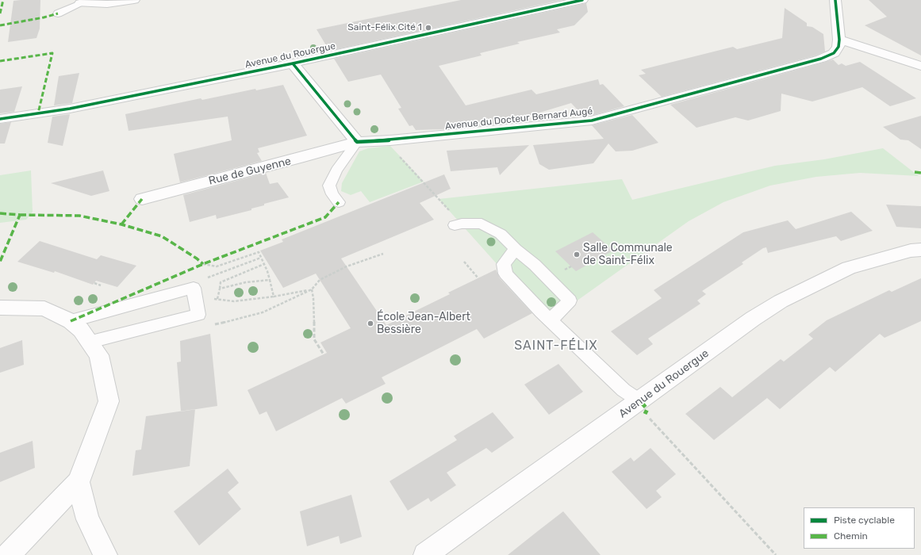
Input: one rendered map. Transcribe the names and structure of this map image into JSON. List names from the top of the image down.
{
  "streets": {
    "street": ["Avenue du Rouergue", "Avenue du Docteur Bernard Augé", "Rue de Guyenne"]
  },
  "crossings": [
    ["Avenue du Docteur Bernard Augé", "Rue de Guyenne"]
  ],
  "districts": ["SAINT-FÉLIX"],
  "places": ["Saint-Félix Cité 1", "Salle Communale de Saint-Félix", "École Jean-Albert Bessière"],
  "legend": ["Piste cyclable", "Chemin"]
}
